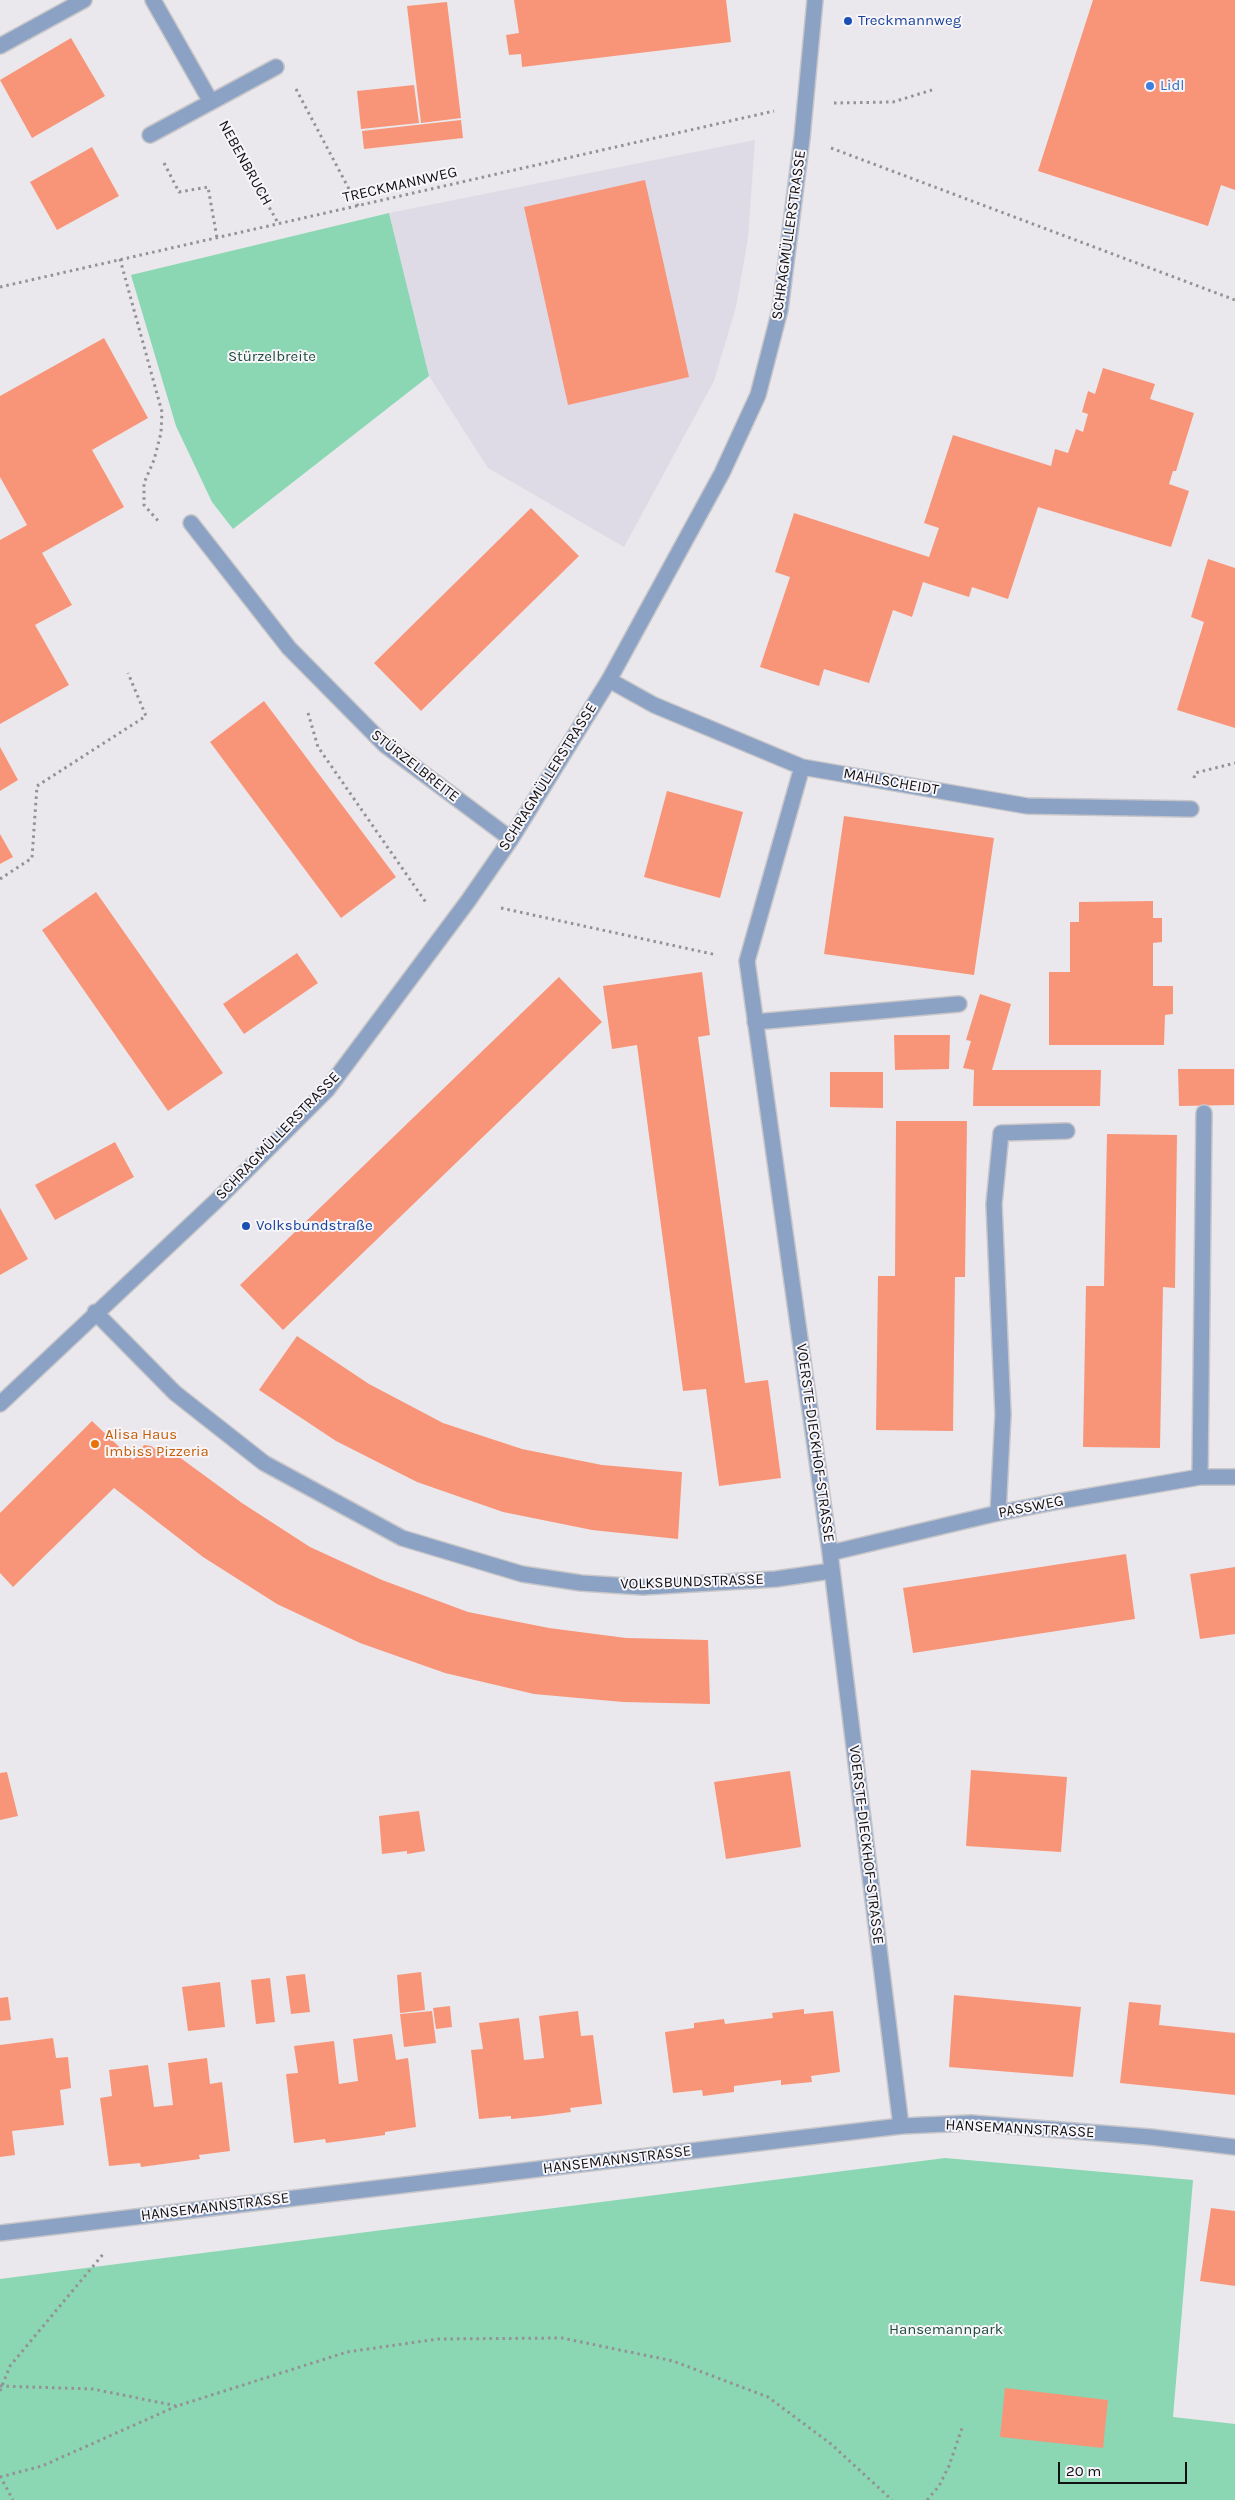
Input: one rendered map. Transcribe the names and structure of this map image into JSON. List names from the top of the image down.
{
  "streets": {
    "street": [
      "SCHRAGMÜLLERSTRASSE",
      "STÜRZELBREITE",
      "MAHLSCHEIDT",
      "VOERSTE-DIECKHOF-STRASSE",
      "PASSWEG",
      "VOLKSBUNDSTRASSE",
      "HANSEMANNSTRASSE"
    ],
    "path": ["NEBENBRUCH", "TRECKMANNWEG"]
  },
  "crossings": [
    ["NEBENBRUCH", "TRECKMANNWEG"],
    ["TRECKMANNWEG", "SCHRAGMÜLLERSTRASSE"],
    ["SCHRAGMÜLLERSTRASSE", "STÜRZELBREITE"],
    ["SCHRAGMÜLLERSTRASSE", "MAHLSCHEIDT"],
    ["SCHRAGMÜLLERSTRASSE", "VOLKSBUNDSTRASSE"],
    ["MAHLSCHEIDT", "VOERSTE-DIECKHOF-STRASSE"],
    ["VOERSTE-DIECKHOF-STRASSE", "PASSWEG"],
    ["VOERSTE-DIECKHOF-STRASSE", "VOLKSBUNDSTRASSE"],
    ["VOERSTE-DIECKHOF-STRASSE", "HANSEMANNSTRASSE"]
  ],
  "parks": ["Stürzelbreite", "Hansemannpark"],
  "places": [
    "Treckmannweg",
    "Lidl",
    "Volksbundstraße",
    "Alisa Haus Imbiss Pizzeria"
  ],
  "scale_bar": "20 m"
}
